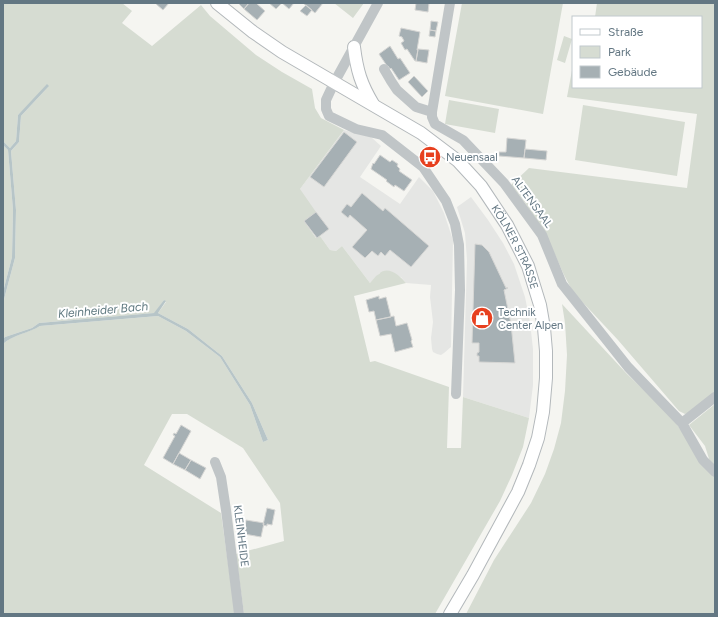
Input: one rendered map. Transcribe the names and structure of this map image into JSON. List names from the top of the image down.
{
  "streets": {
    "main road": ["KÖLNER STRASSE"],
    "street": ["ALTENSAAL", "KLEINHEIDE"]
  },
  "water": ["Kleinheider Bach"],
  "places": {
    "bus stop": ["Neuensaal"],
    "shop": ["Technik Center Alpen"]
  },
  "legend": ["Straße", "Park", "Gebäude"]
}
